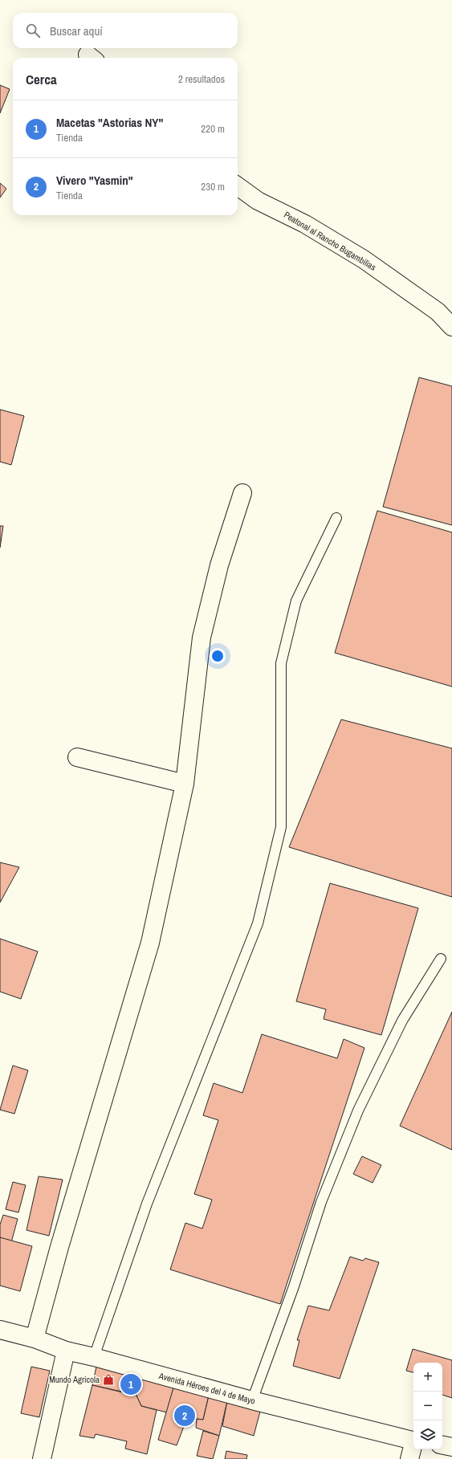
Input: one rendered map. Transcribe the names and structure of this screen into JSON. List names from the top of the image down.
{
  "streets": {
    "street": ["Peatonal al Rancho Bugambilias", "Avenida Héroes del 4 de Mayo"]
  },
  "places": {
    "shop": ["Mundo Agrícola"]
  },
  "page": {
    "search": "Buscar aquí",
    "heading": ["Cerca", "2 resultados"],
    "list": [
      {
        "mark": "1",
        "name": "Macetas \"Astorias NY\"",
        "note": "Tienda",
        "value": "220 m"
      },
      {
        "mark": "2",
        "name": "Vivero \"Yasmin\"",
        "note": "Tienda",
        "value": "230 m"
      }
    ],
    "map_buttons": ["+", "−"],
    "pins": ["1", "2"]
  }
}
